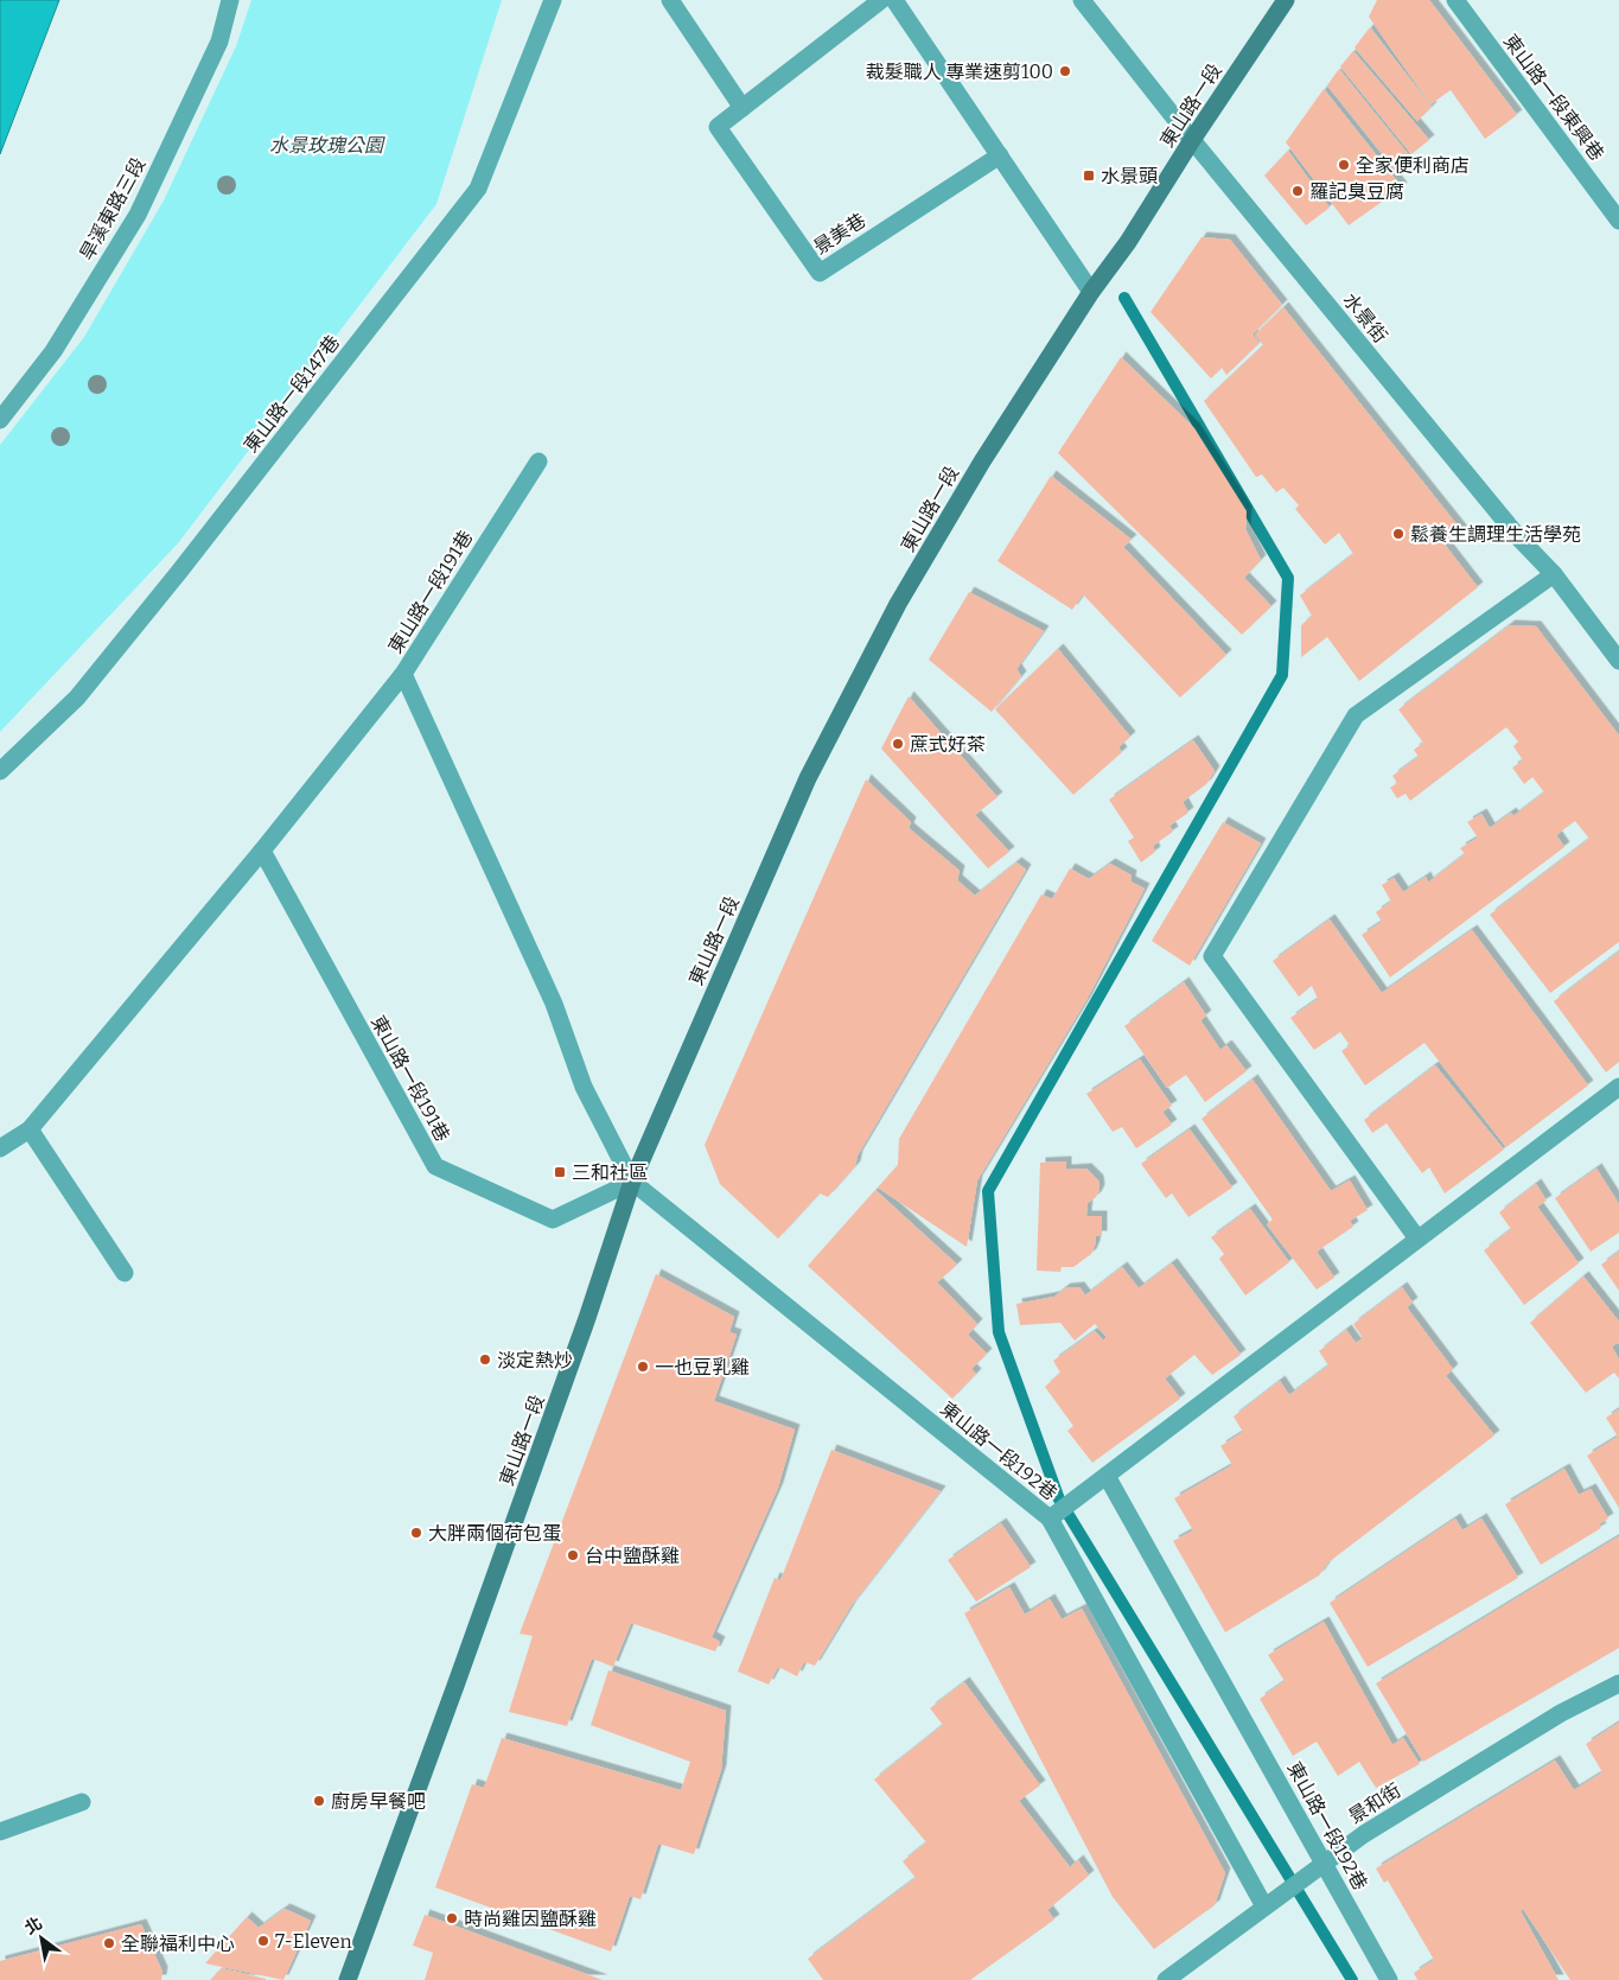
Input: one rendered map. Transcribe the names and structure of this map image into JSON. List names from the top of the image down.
{
  "streets": {
    "main road": ["東山路一段"],
    "street": [
      "東山路一段東興巷",
      "旱溪東路三段",
      "景美巷",
      "水景街",
      "東山路一段147巷",
      "東山路一段191巷",
      "東山路一段192巷",
      "景和街"
    ]
  },
  "crossings": [
    ["東山路一段", "水景街"],
    ["東山路一段", "東山路一段191巷"],
    ["東山路一段", "東山路一段192巷"],
    ["東山路一段191巷", "東山路一段192巷"],
    ["東山路一段192巷", "景和街"]
  ],
  "parks": ["水景玫瑰公園"],
  "places": {
    "other": [
      "裁髮職人 專業速剪100",
      "全家便利商店",
      "羅記臭豆腐",
      "鬆養生調理生活學苑",
      "蔗式好茶",
      "淡定熱炒",
      "一也豆乳雞",
      "大胖兩個荷包蛋",
      "台中鹽酥雞",
      "廚房早餐吧",
      "時尚雞因鹽酥雞",
      "7-Eleven",
      "全聯福利中心"
    ],
    "transit": ["水景頭", "三和社區"]
  },
  "north": "top left"
}
